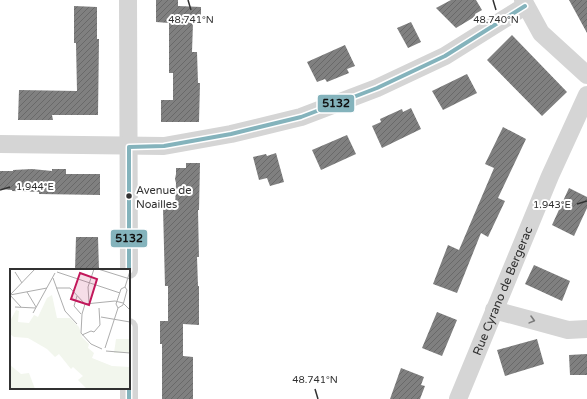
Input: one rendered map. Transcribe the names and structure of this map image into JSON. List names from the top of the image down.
{
  "streets": {
    "street": ["Rue Cyrano de Bergerac"]
  },
  "places": ["Avenue de Noailles"],
  "lines": ["transit line 5132"],
  "coordinates": [
    "48.741°N",
    "48.740°N",
    "1.944°E",
    "1.943°E"
  ]
}
